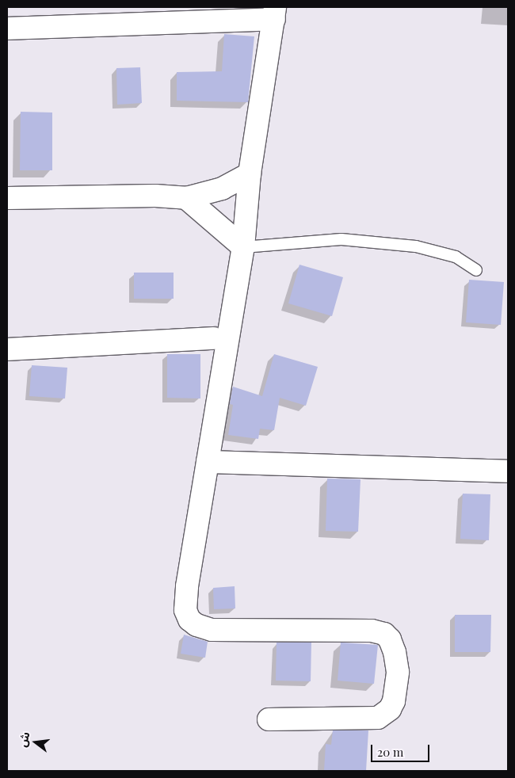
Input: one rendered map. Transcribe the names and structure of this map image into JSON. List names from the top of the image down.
{
  "scale_bar": "20 m",
  "north": "left"
}
